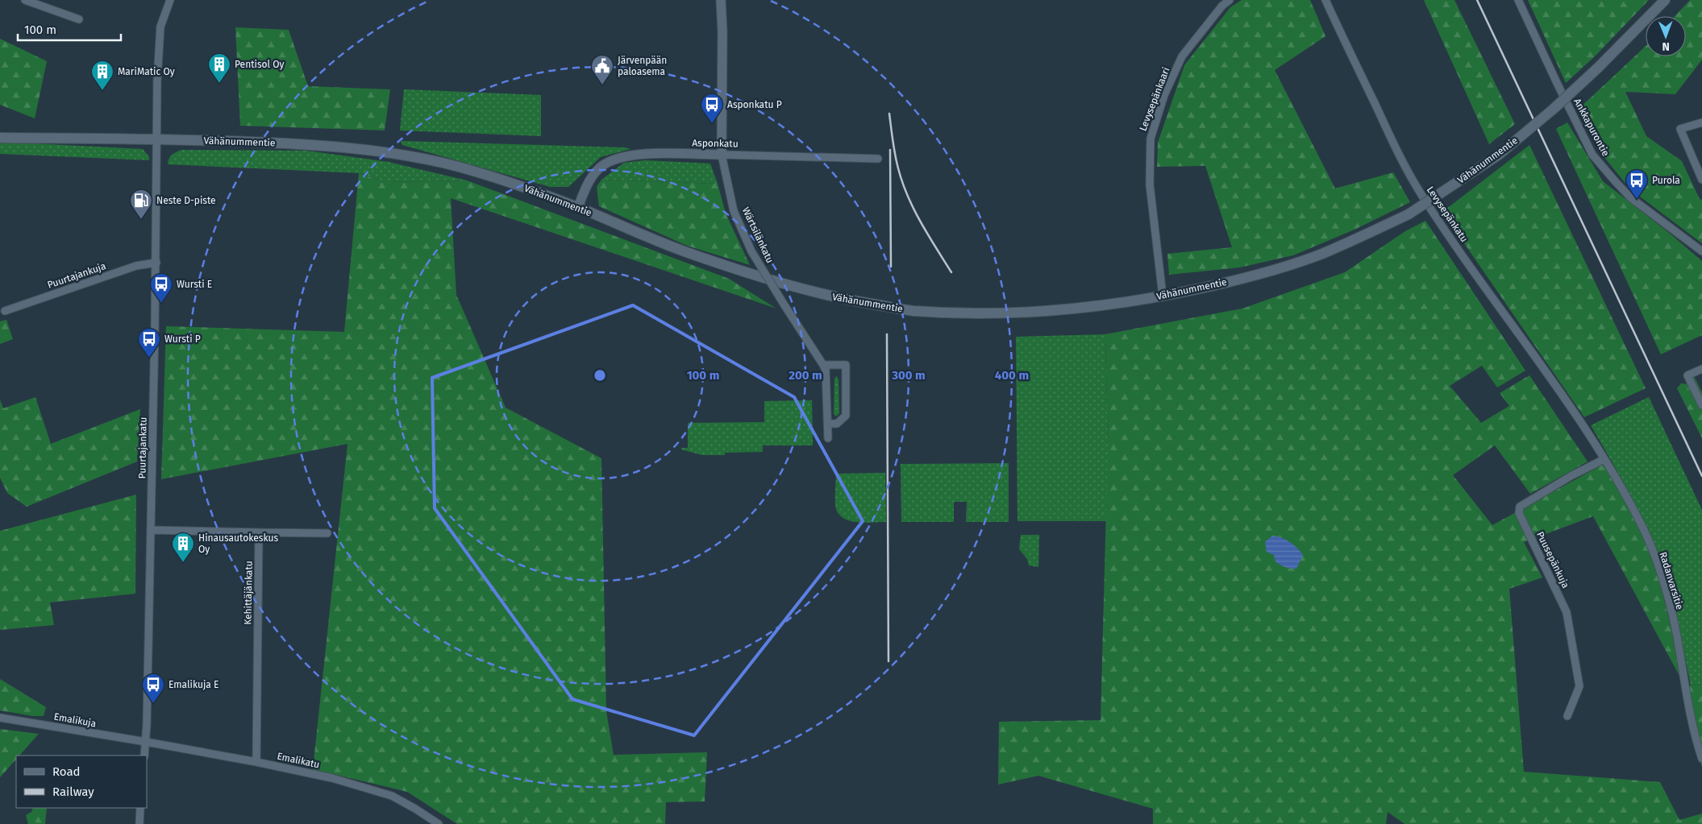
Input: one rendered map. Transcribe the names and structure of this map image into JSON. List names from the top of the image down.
{
  "streets": {
    "main road": ["Vähänummentie"],
    "street": [
      "Levysepänkaari",
      "Ankkapurontie",
      "Asponkatu",
      "Levysepänkatu",
      "Wärtsilänkatu",
      "Puurtajankuja",
      "Puurtajankatu",
      "Puusepänkuja",
      "Radanvarsitie",
      "Kehittäjänkatu",
      "Emalikuja",
      "Emalikatu"
    ]
  },
  "crossings": [
    ["Levysepänkaari", "Vähänummentie"],
    ["Vähänummentie", "Asponkatu"],
    ["Vähänummentie", "Puurtajankatu"],
    ["Asponkatu", "Wärtsilänkatu"],
    ["Levysepänkatu", "Radanvarsitie"],
    ["Puurtajankuja", "Puurtajankatu"],
    ["Puurtajankatu", "Emalikuja"],
    ["Puurtajankatu", "Emalikatu"],
    ["Puusepänkuja", "Radanvarsitie"],
    ["Kehittäjänkatu", "Emalikatu"],
    ["Emalikuja", "Emalikatu"]
  ],
  "places": {
    "building": ["Pentisol Oy", "MariMatic Oy", "Hinausautokeskus Oy"],
    "public building": ["Järvenpään paloasema"],
    "bus stop": [
      "Asponkatu P",
      "Purola",
      "Wursti E",
      "Wursti P",
      "Emalikuja E"
    ],
    "fuel station": ["Neste D-piste"]
  },
  "legend": ["Road", "Railway"],
  "scale_bar": "100 m",
  "north": "bottom",
  "rings": [
    "100 m",
    "200 m",
    "300 m",
    "400 m"
  ]
}
